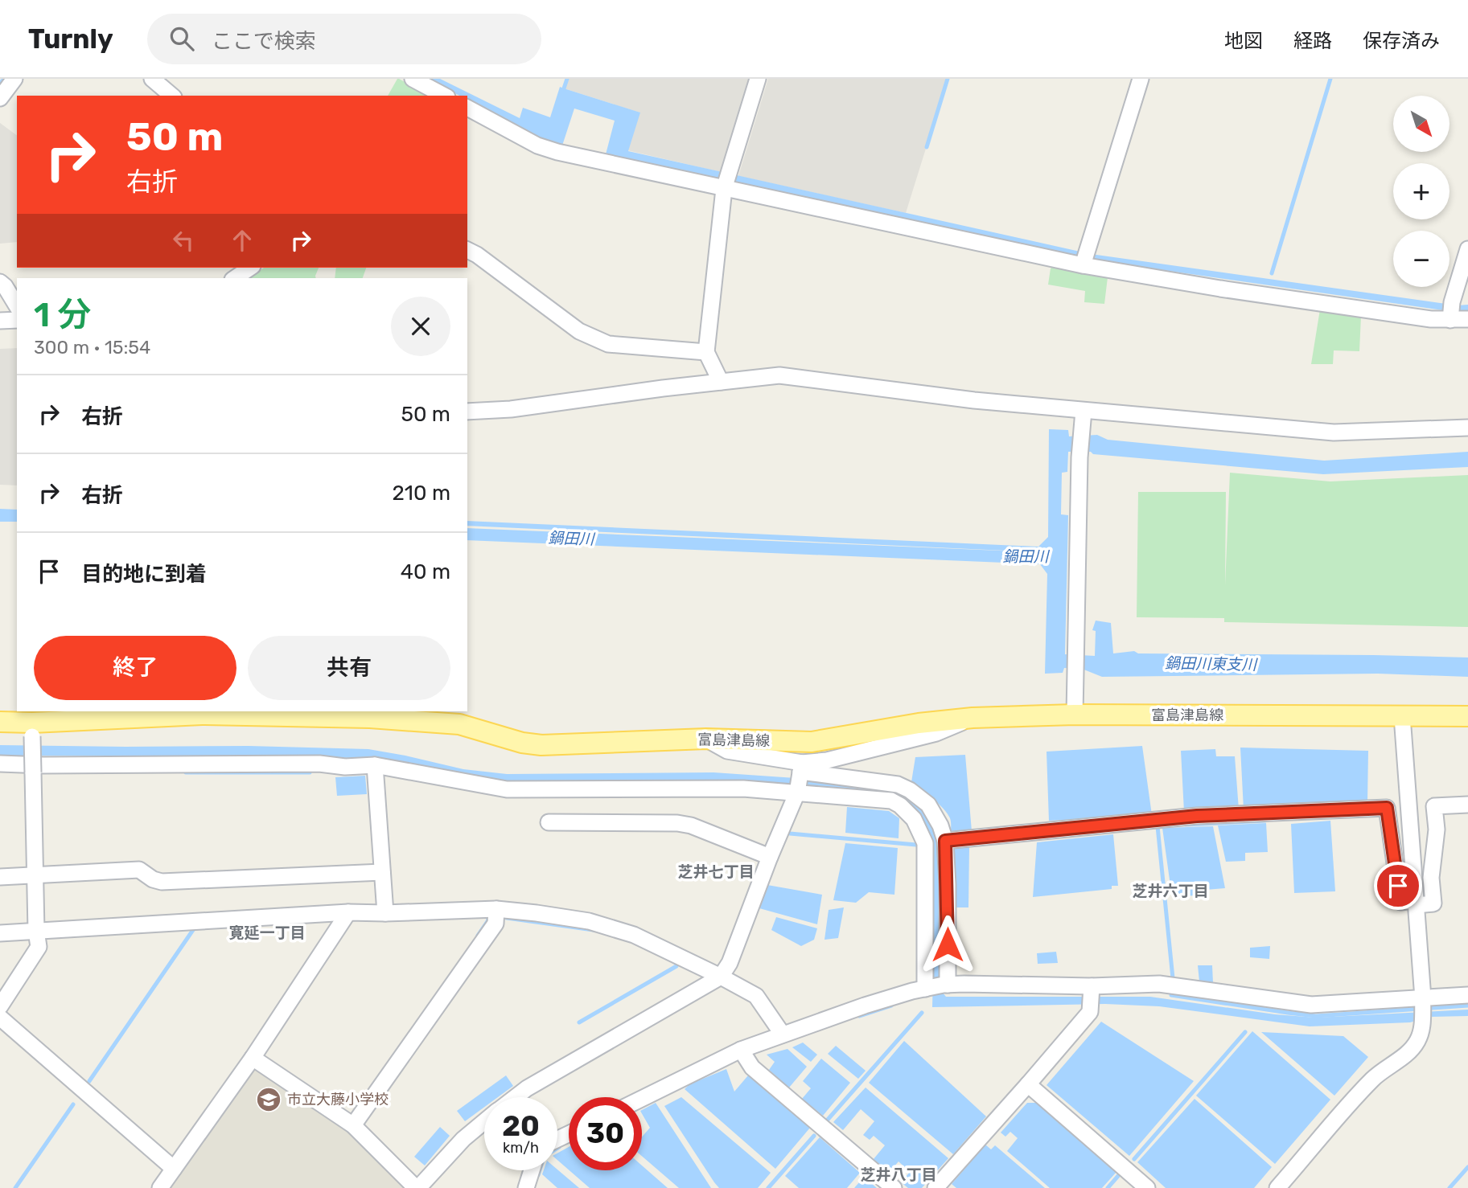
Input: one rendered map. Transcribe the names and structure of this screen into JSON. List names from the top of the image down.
{
  "streets": {
    "main road": ["富島津島線"]
  },
  "districts": [
    "芝井七丁目",
    "芝井六丁目",
    "寛延一丁目",
    "芝井八丁目"
  ],
  "water": ["鍋田川", "鍋田川東支川"],
  "places": {
    "school or university": ["市立大藤小学校"]
  },
  "north": "bottom right",
  "page": {
    "header": "Turnly",
    "search": "ここで検索",
    "nav": ["地図", "経路", "保存済み"],
    "map_buttons": ["+", "−"],
    "turn": ["50 m", "右折"],
    "heading": ["1 分", "300 m · 15:54"],
    "list": [
      {
        "name": "右折",
        "value": "50 m"
      },
      {
        "name": "右折",
        "value": "210 m"
      },
      {
        "name": "目的地に到着",
        "value": "40 m"
      }
    ],
    "buttons": ["終了", "共有"],
    "speed": "20 km/h",
    "limit": "30"
  }
}
